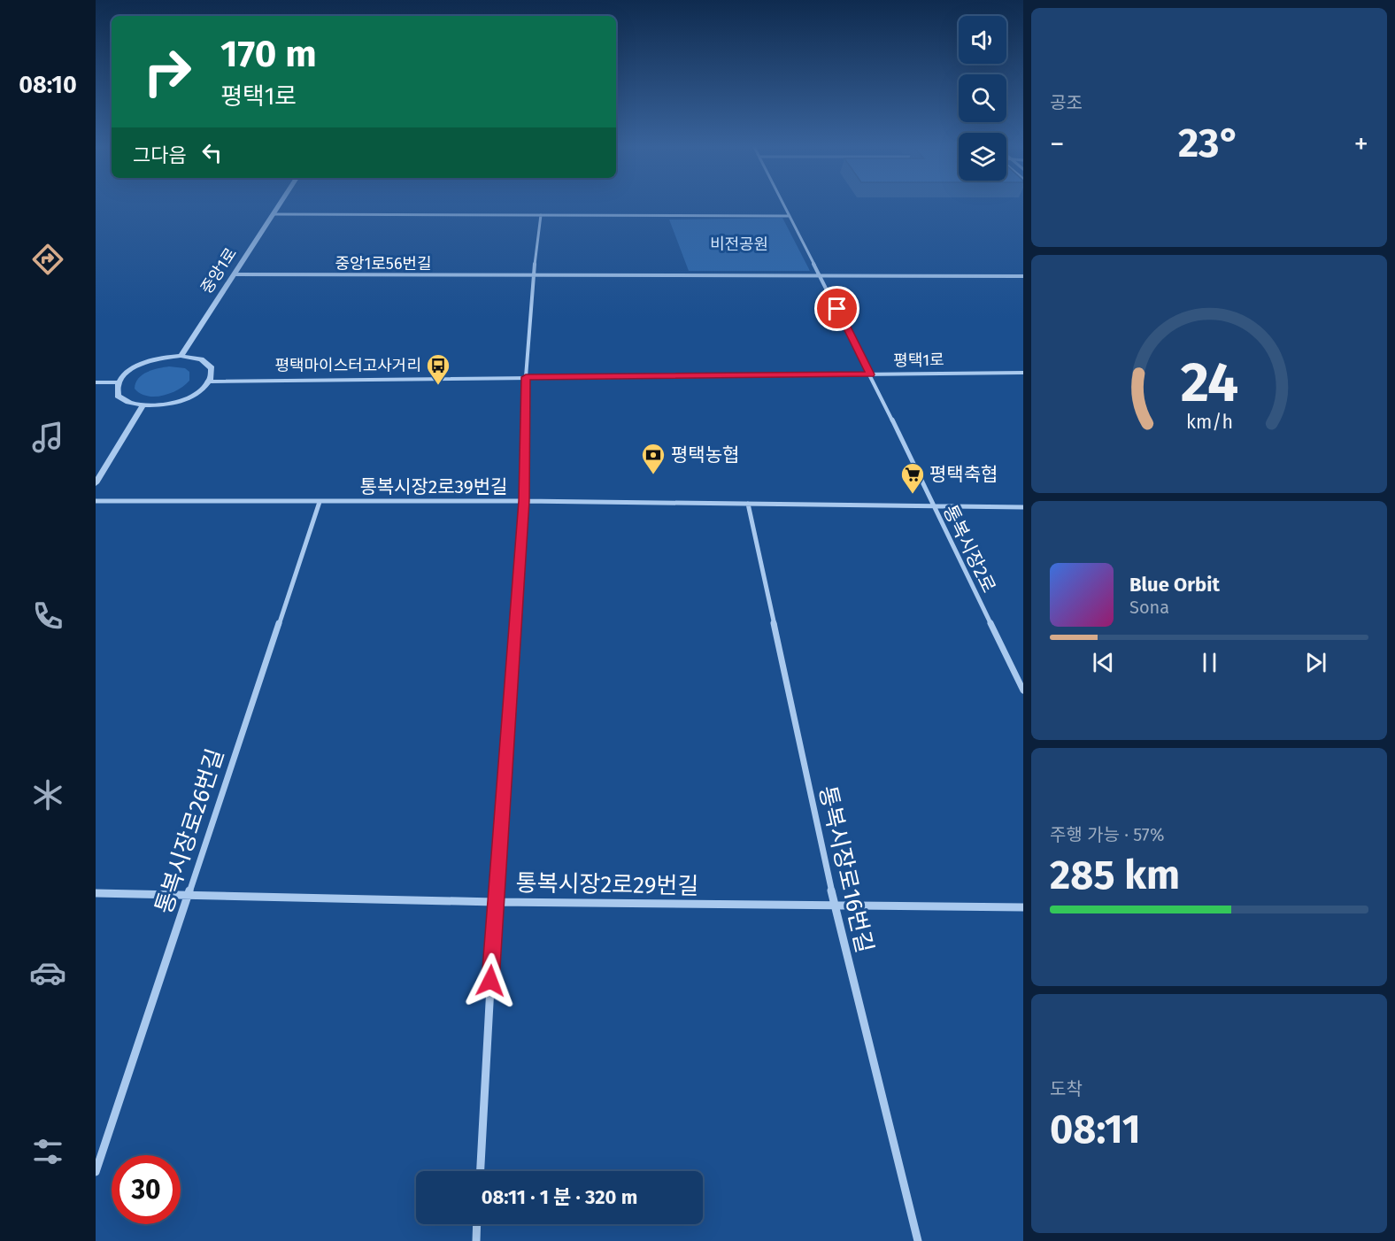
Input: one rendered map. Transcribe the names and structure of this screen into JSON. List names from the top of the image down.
{
  "streets": {
    "street": [
      "중앙1로56번길",
      "중앙1로",
      "평택1로",
      "통복시장2로39번길",
      "통복시장2로",
      "통복시장로26번길",
      "통복시장로16번길",
      "통복시장2로29번길"
    ]
  },
  "crossings": [
    ["중앙1로56번길", "중앙1로"],
    ["중앙1로56번길", "통복시장2로"],
    ["평택1로", "통복시장2로"],
    ["통복시장2로39번길", "통복시장2로"],
    ["통복시장2로39번길", "통복시장로26번길"],
    ["통복시장2로39번길", "통복시장로16번길"],
    ["통복시장로26번길", "통복시장2로29번길"],
    ["통복시장로16번길", "통복시장2로29번길"]
  ],
  "parks": ["비전공원"],
  "places": {
    "bus stop": ["평택마이스터고사거리"],
    "bank": ["평택농협"],
    "supermarket": ["평택축협"]
  },
  "page": {
    "tabs": "08:10",
    "tile": [
      "공조",
      ["주행 가능 · 57%", "285 km"],
      ["도착", "08:11"]
    ],
    "turn": ["170 m", "평택1로"],
    "heat": ["−", "23°", "+"],
    "then": "그다음",
    "song": ["Blue Orbit", "Sona"],
    "limit": "30",
    "trip": "08:11 · 1 분 · 320 m",
    "gauge": ["24", "km/h"]
  }
}
